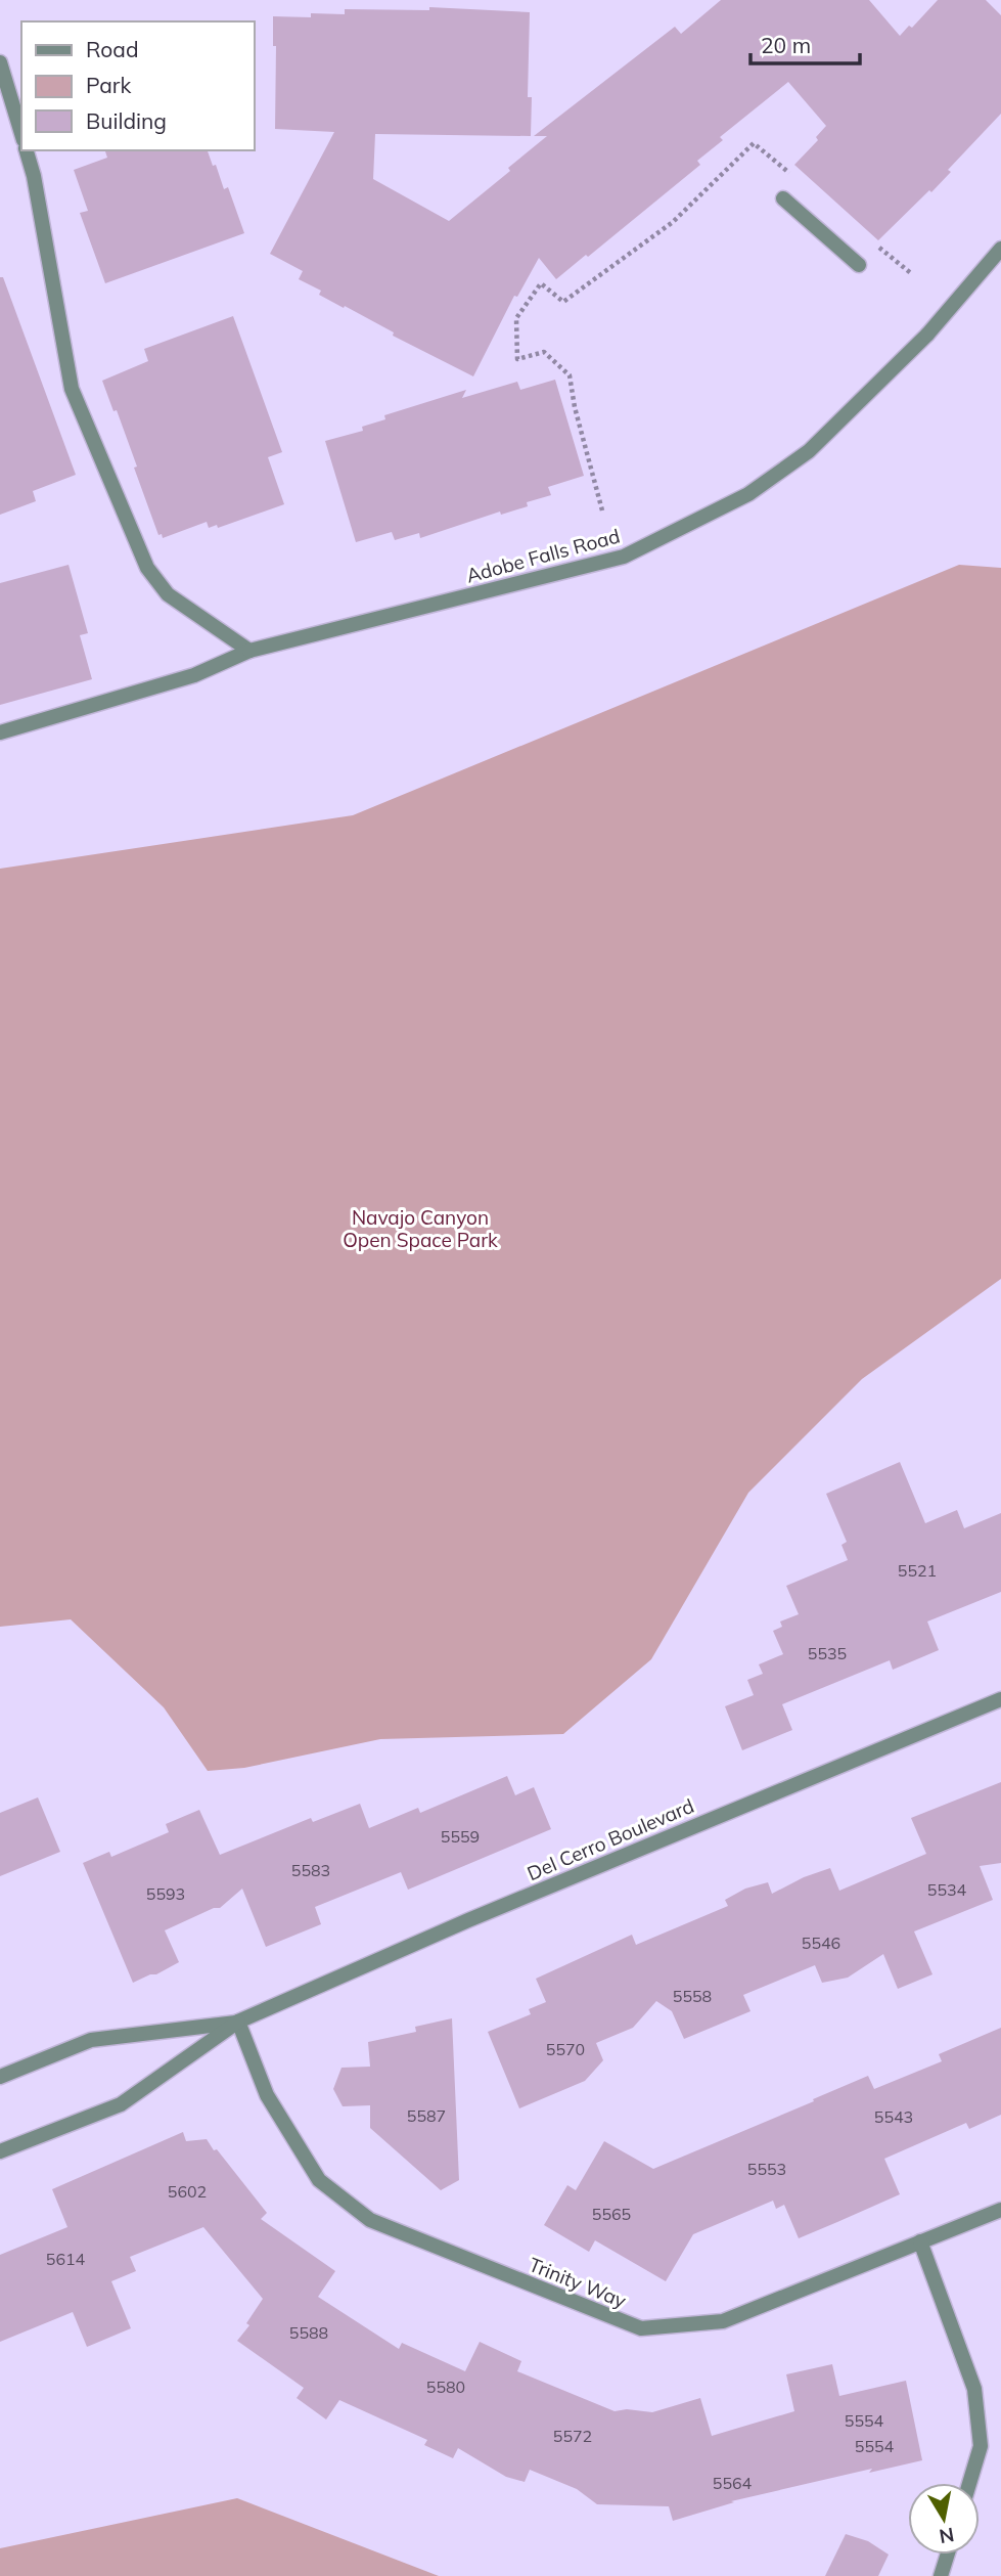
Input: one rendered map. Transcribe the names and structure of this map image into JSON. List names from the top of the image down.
{
  "streets": {
    "street": ["Adobe Falls Road", "Del Cerro Boulevard", "Trinity Way"]
  },
  "crossings": [
    ["Del Cerro Boulevard", "Trinity Way"]
  ],
  "parks": ["Navajo Canyon Open Space Park"],
  "house_numbers": [
    "5521",
    "5535",
    "5559",
    "5583",
    "5534",
    "5593",
    "5546",
    "5558",
    "5570",
    "5587",
    "5543",
    "5553",
    "5602",
    "5565",
    "5614",
    "5588",
    "5580",
    "5554",
    "5572",
    "5554",
    "5564"
  ],
  "legend": ["Road", "Park", "Building"],
  "scale_bar": "20 m",
  "north": "bottom"
}
